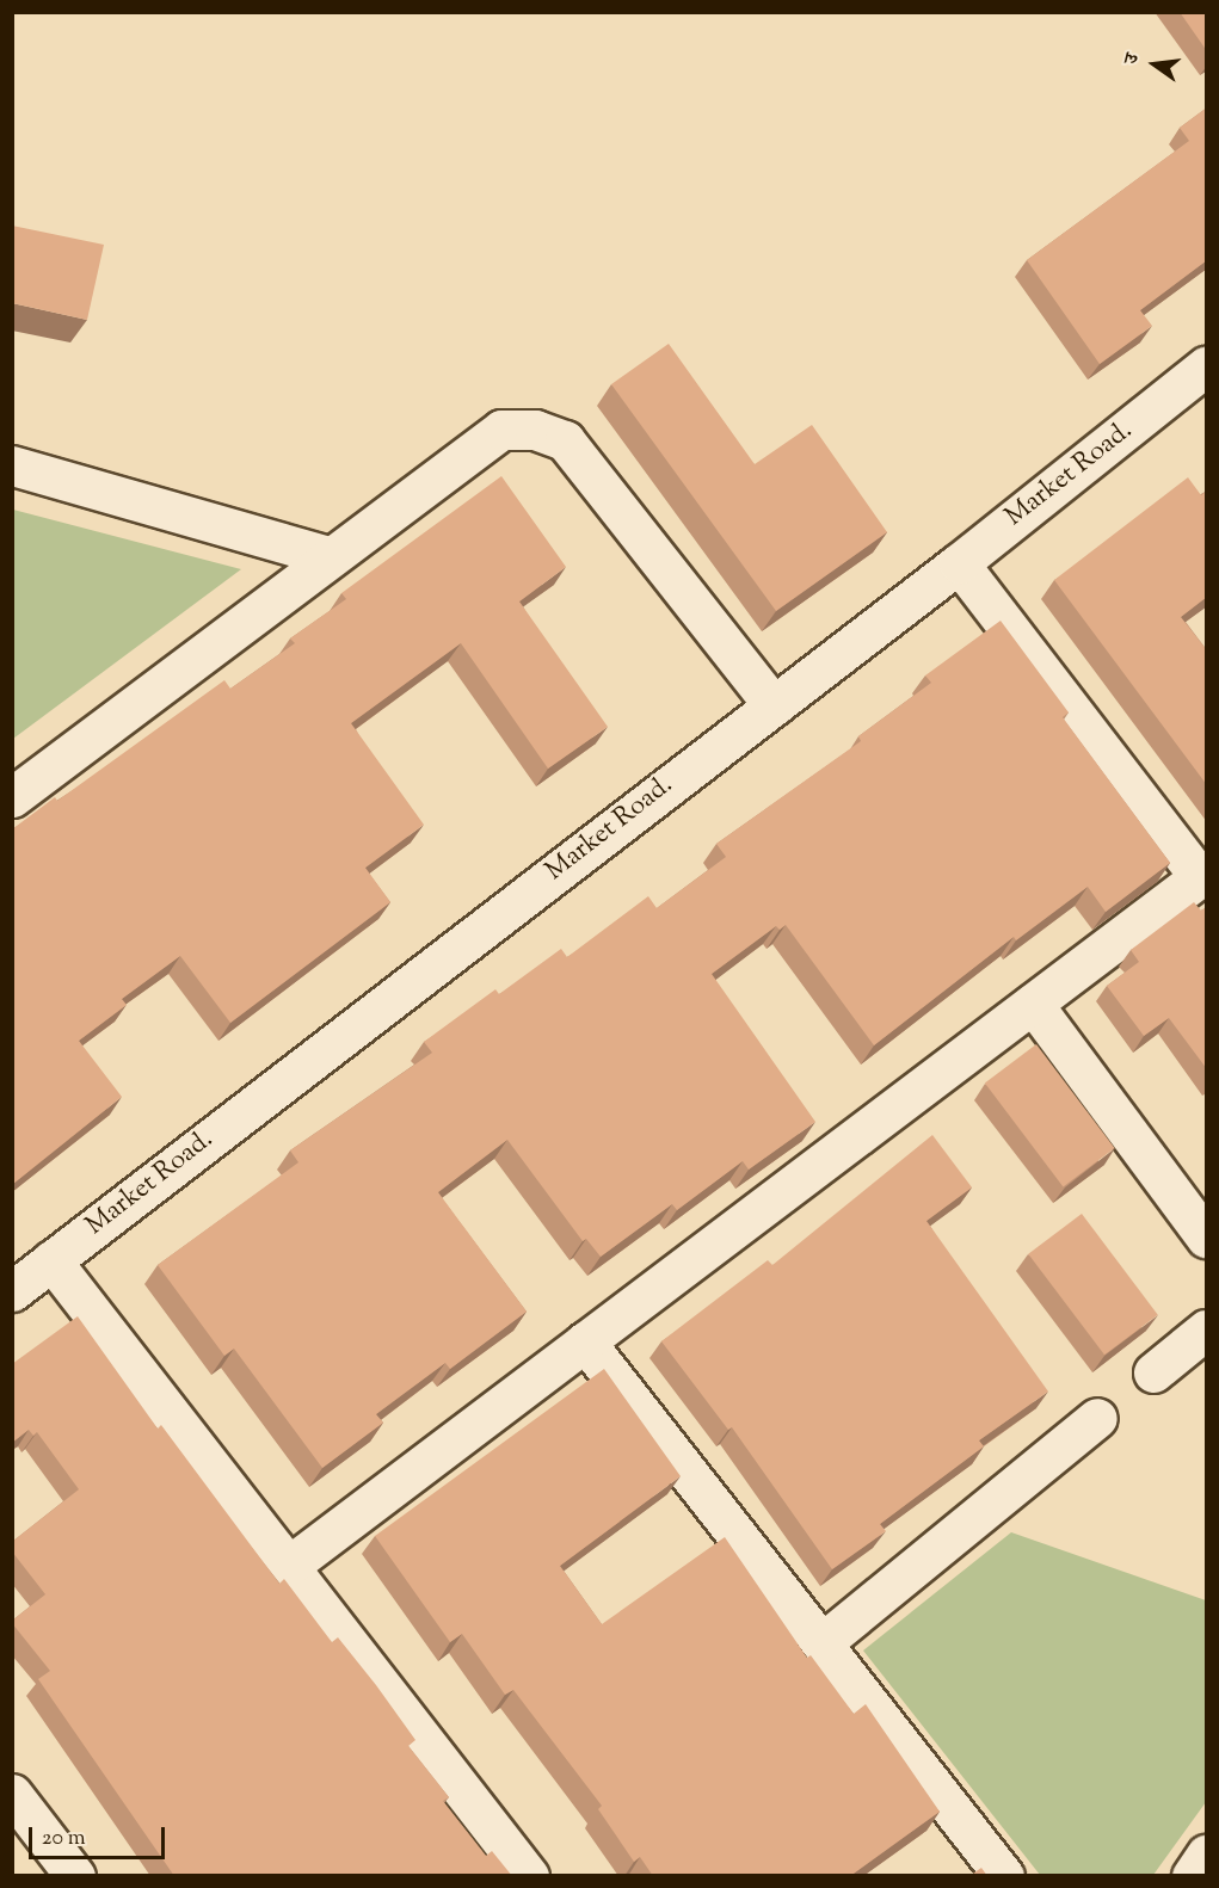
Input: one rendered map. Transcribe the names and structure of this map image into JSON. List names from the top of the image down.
{
  "streets": {
    "street": ["Market Road."]
  },
  "scale_bar": "20 m",
  "north": "left"
}
